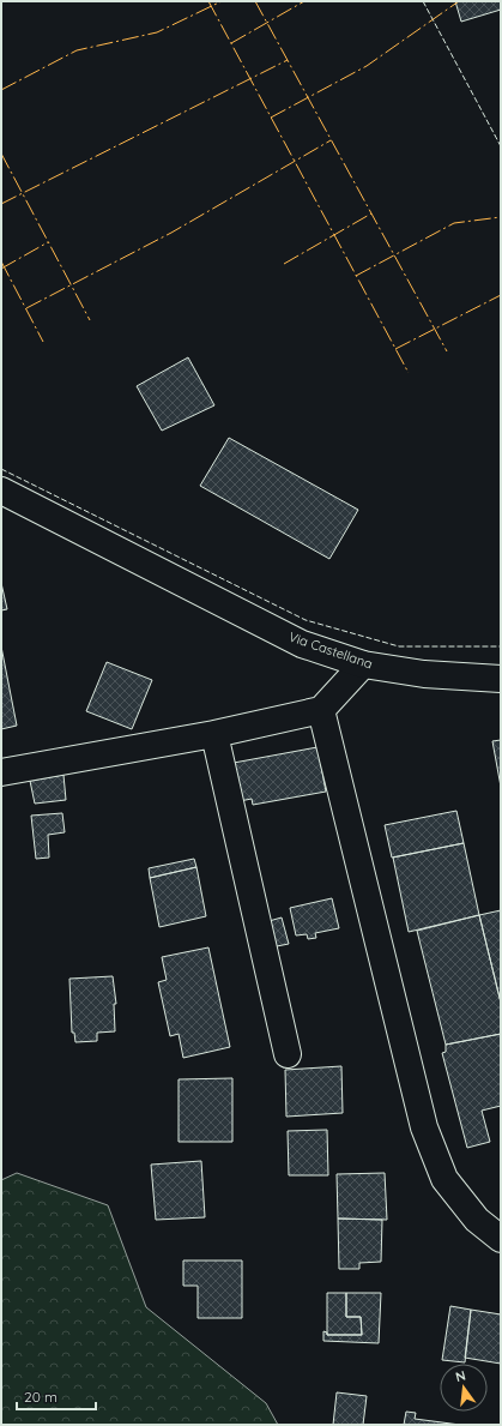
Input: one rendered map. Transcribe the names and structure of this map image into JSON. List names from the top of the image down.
{
  "streets": {
    "street": ["Via Castellana"]
  },
  "scale_bar": "20 m",
  "north": "top"
}
